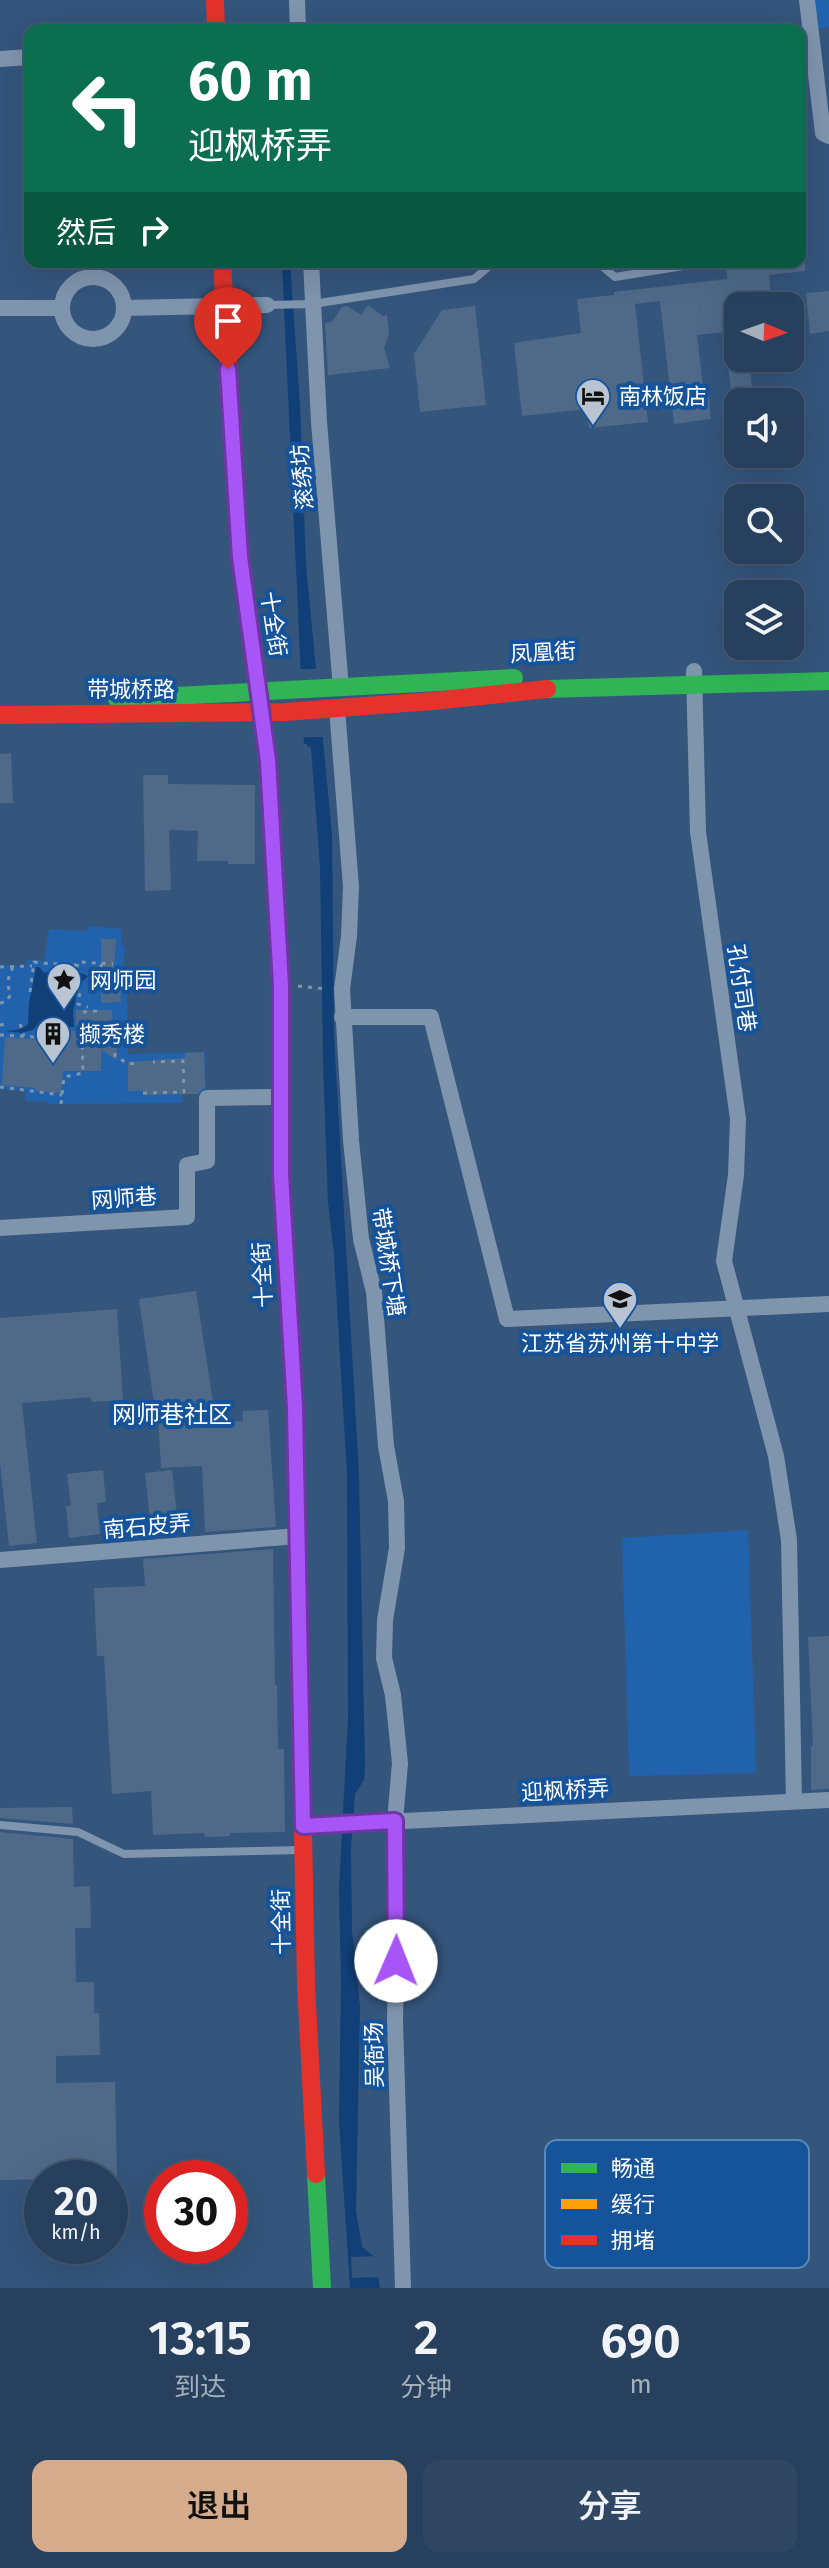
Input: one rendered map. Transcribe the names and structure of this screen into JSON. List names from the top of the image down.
{
  "streets": {
    "main road": ["十全街", "凤凰街", "带城桥路"],
    "street": [
      "滚绣坊",
      "孔付司巷",
      "网师巷",
      "带城桥下塘",
      "南石皮弄",
      "迎枫桥弄",
      "吴衙场"
    ]
  },
  "crossings": [
    ["滚绣坊", "凤凰街"],
    ["十全街", "凤凰街"],
    ["十全街", "带城桥路"],
    ["十全街", "网师巷"],
    ["十全街", "南石皮弄"],
    ["十全街", "迎枫桥弄"],
    ["凤凰街", "带城桥路"],
    ["凤凰街", "孔付司巷"],
    ["凤凰街", "带城桥下塘"],
    ["孔付司巷", "迎枫桥弄"],
    ["带城桥下塘", "迎枫桥弄"],
    ["带城桥下塘", "吴衙场"],
    ["迎枫桥弄", "吴衙场"]
  ],
  "districts": ["网师巷社区"],
  "places": {
    "hotel": ["南林饭店"],
    "place": ["网师园"],
    "building": ["撷秀楼"],
    "school or university": ["江苏省苏州第十中学"]
  },
  "legend": ["畅通", "缓行", "拥堵"],
  "north": "right",
  "page": {
    "turn": ["60 m", "迎枫桥弄"],
    "then": "然后",
    "speed": "20 km/h",
    "limit": "30",
    "eta": [
      "13:15",
      "到达",
      "2",
      "分钟",
      "690",
      "m"
    ],
    "buttons": ["退出", "分享"]
  }
}
